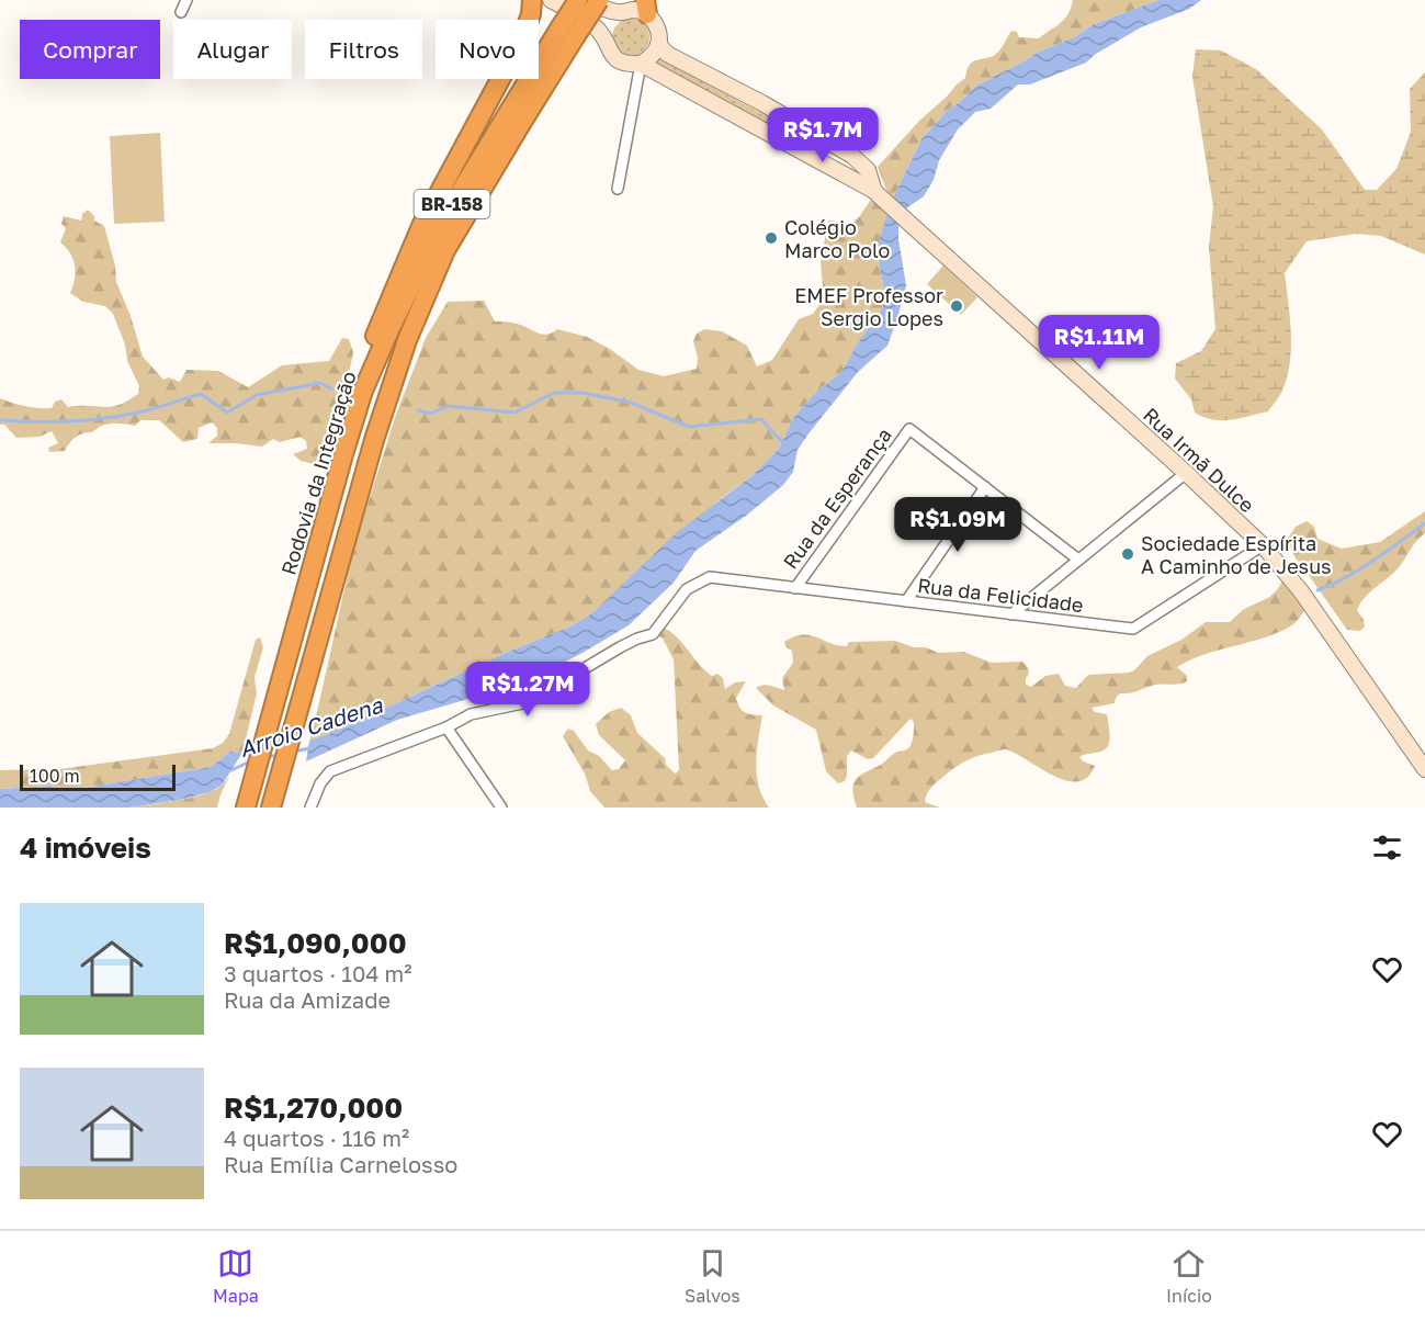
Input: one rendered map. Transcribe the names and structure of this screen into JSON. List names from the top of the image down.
{
  "streets": {
    "highway": ["BR-158", "Rodovia da Integração"],
    "street": ["Rua Irmã Dulce", "Rua da Esperança", "Rua da Felicidade"]
  },
  "crossings": [
    ["Rua Irmã Dulce", "Rua da Felicidade"],
    ["Rua da Esperança", "Rua da Felicidade"]
  ],
  "water": ["Arroio Cadena"],
  "places": ["Colégio Marco Polo", "EMEF Professor Sergio Lopes", "Sociedade Espírita A Caminho de Jesus"],
  "scale_bar": "100 m",
  "page": {
    "chip": [
      "Comprar",
      "Alugar",
      "Filtros",
      "Novo"
    ],
    "price": [
      "R$1.7M",
      "R$1.11M",
      "R$1.09M",
      "R$1.27M"
    ],
    "scale": "100 m",
    "heading": "4 imóveis",
    "list": [
      {
        "name": "R$1,090,000",
        "note": "3 quartos · 104 m² · Rua da Amizade"
      },
      {
        "name": "R$1,270,000",
        "note": "4 quartos · 116 m² · Rua Emília Carnelosso"
      }
    ],
    "tabs": ["Mapa", "Salvos", "Início"]
  }
}
